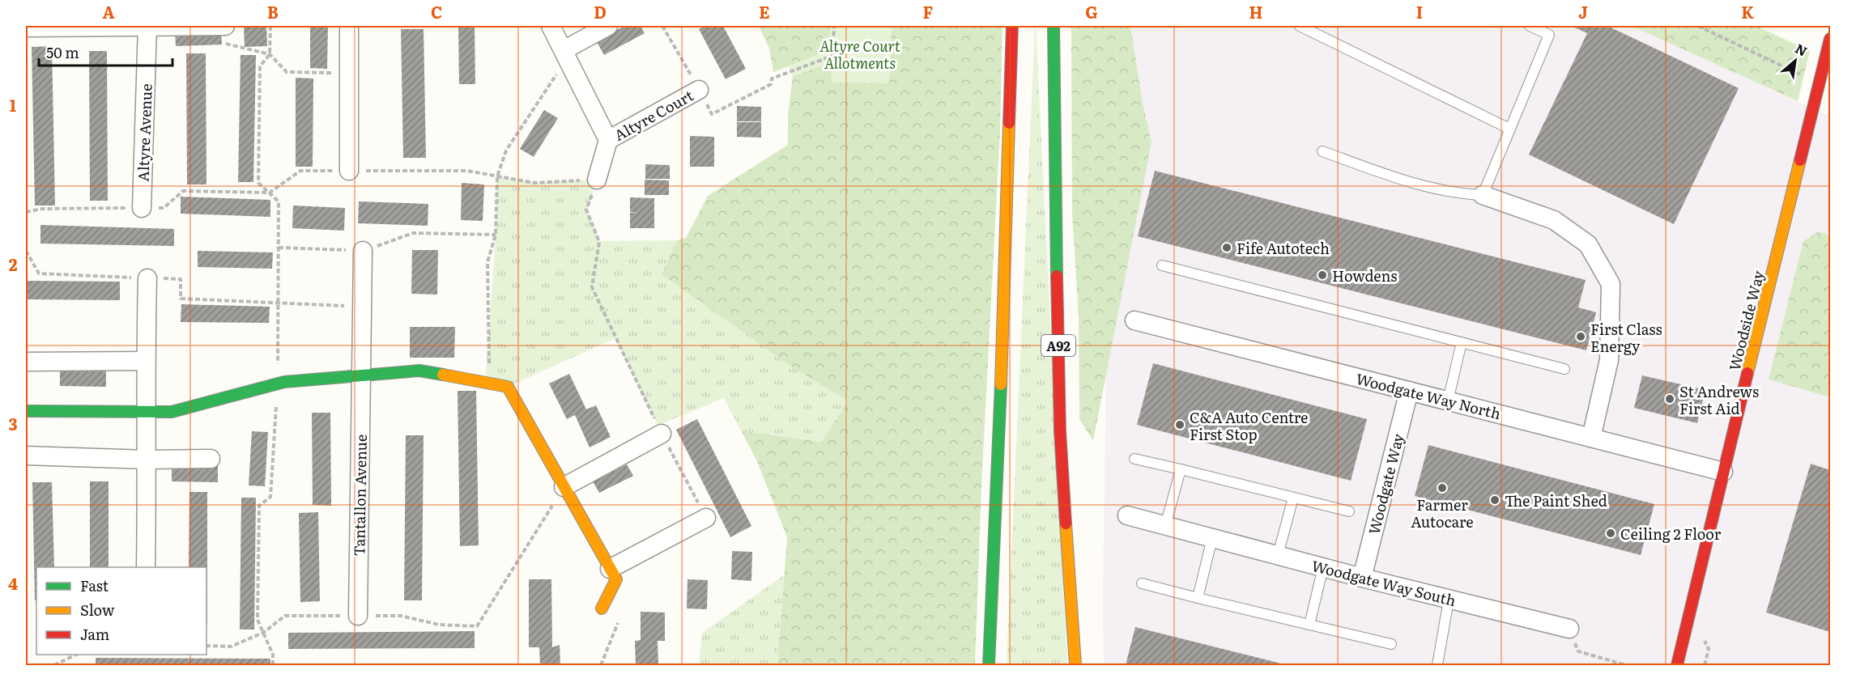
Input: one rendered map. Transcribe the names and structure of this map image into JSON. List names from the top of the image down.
{
  "streets": {
    "main road": ["Woodside Way", "A92"],
    "street": [
      "Altyre Court",
      "Altyre Avenue",
      "Woodgate Way North",
      "Woodgate Way",
      "Tantallon Avenue",
      "Woodgate Way South"
    ]
  },
  "crossings": [
    ["Woodside Way", "Woodgate Way North"],
    ["Woodgate Way North", "Woodgate Way"],
    ["Woodgate Way", "Woodgate Way South"]
  ],
  "parks": ["Altyre Court Allotments"],
  "places": [
    "Fife Autotech",
    "Howdens",
    "First Class Energy",
    "St Andrews First Aid",
    "C&A Auto Centre First Stop",
    "Farmer Autocare",
    "The Paint Shed",
    "Ceiling 2 Floor"
  ],
  "legend": ["Fast", "Slow", "Jam"],
  "scale_bar": "50 m",
  "north": "top right",
  "grid": {
    "columns": [
      "A",
      "B",
      "C",
      "D",
      "E",
      "F",
      "G",
      "H",
      "I",
      "J",
      "K"
    ],
    "rows": [
      "1",
      "2",
      "3",
      "4"
    ]
  }
}
